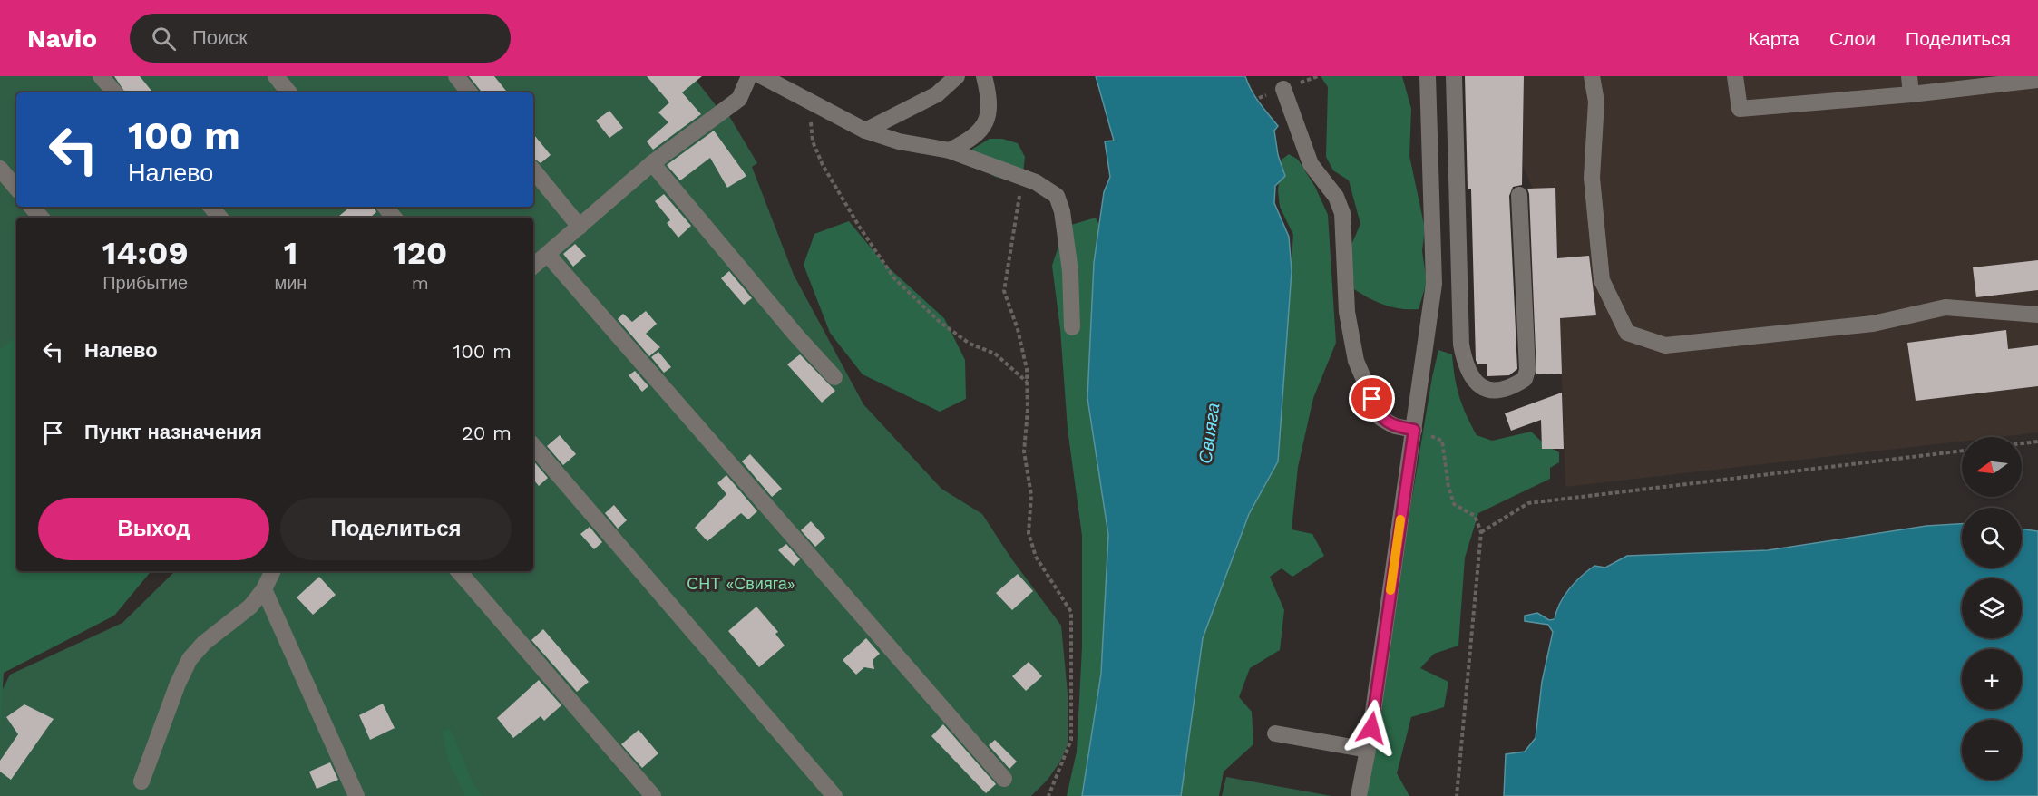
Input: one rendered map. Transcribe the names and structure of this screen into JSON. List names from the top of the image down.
{
  "water": ["Свияга"],
  "parks": ["СНТ «Свияга»"],
  "north": "left",
  "page": {
    "header": "Navio",
    "search": "Поиск",
    "nav": ["Карта", "Слои", "Поделиться"],
    "turn": ["100 m", "Налево"],
    "eta": [
      "14:09",
      "Прибытие",
      "1",
      "мин",
      "120",
      "m"
    ],
    "list": [
      {
        "name": "Налево",
        "value": "100 m"
      },
      {
        "name": "Пункт назначения",
        "value": "20 m"
      }
    ],
    "map_buttons": ["+", "−"],
    "buttons": ["Выход", "Поделиться"]
  }
}
